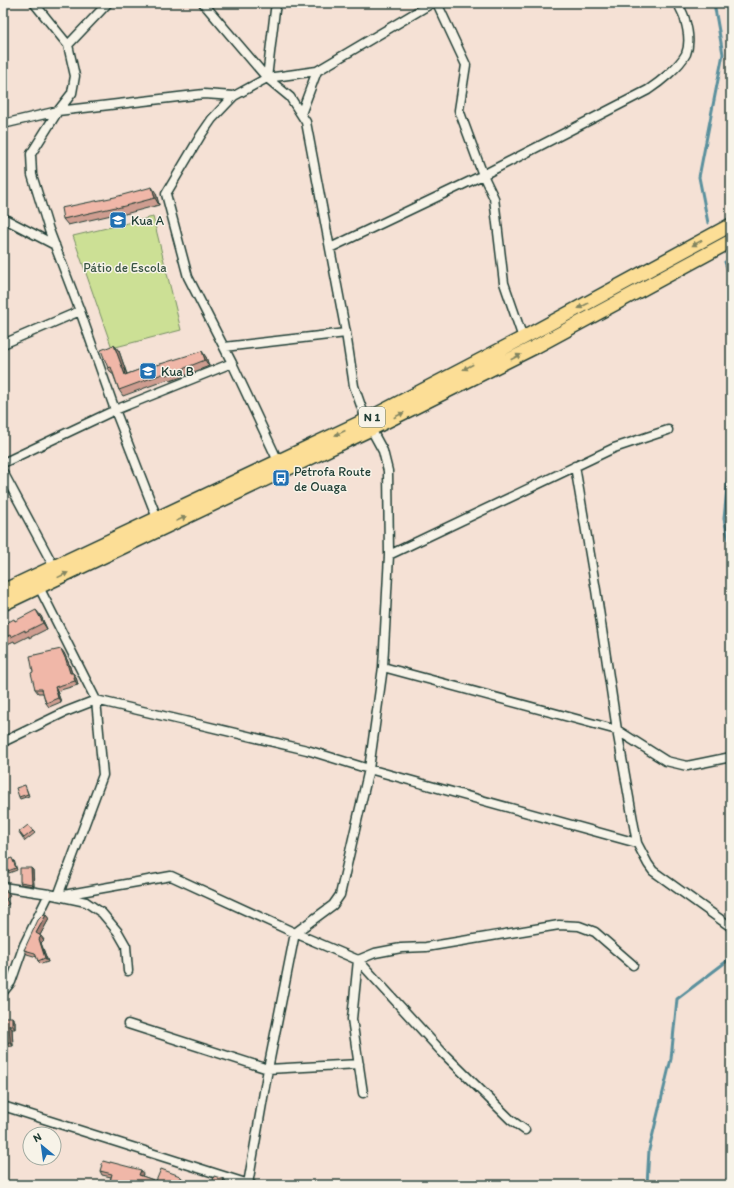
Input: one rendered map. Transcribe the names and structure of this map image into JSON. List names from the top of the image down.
{
  "streets": {
    "highway": ["N 1"]
  },
  "parks": ["Pátio de Escola"],
  "places": {
    "school or university": ["Kua A", "Kua B"],
    "bus stop": ["Petrofa Route de Ouaga"]
  },
  "north": "top left"
}
